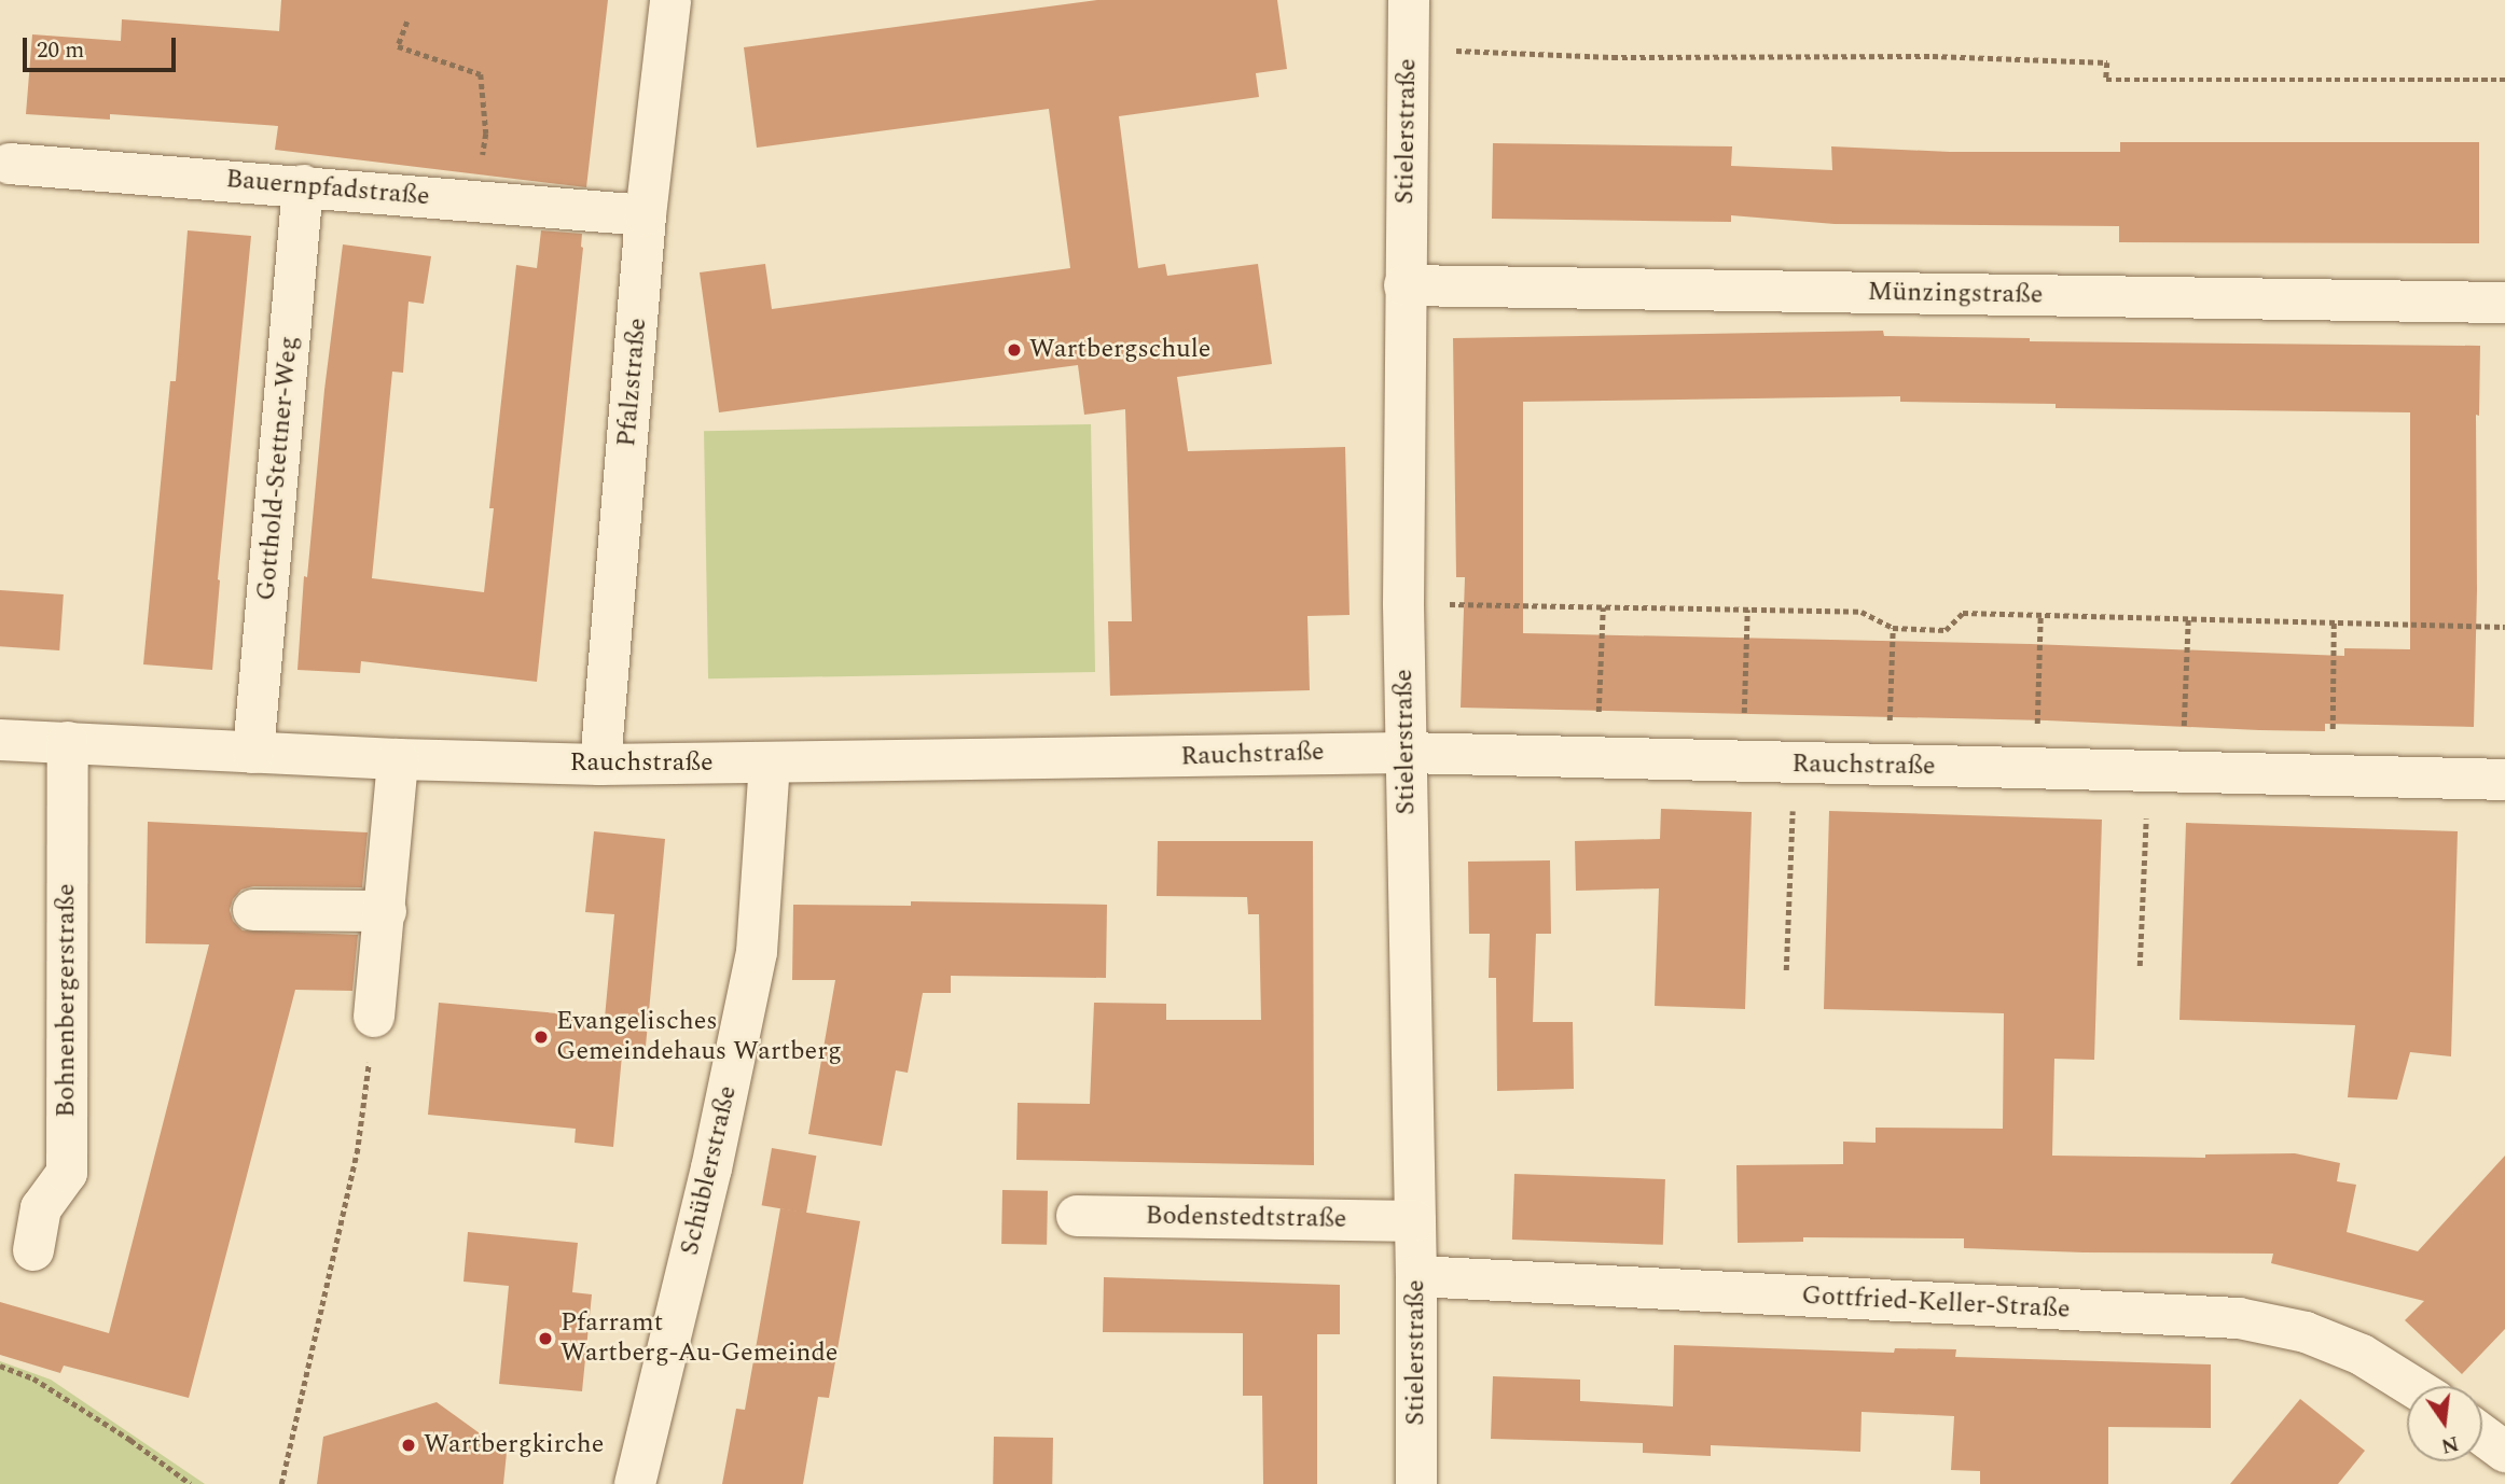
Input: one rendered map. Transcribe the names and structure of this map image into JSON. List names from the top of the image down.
{
  "streets": {
    "street": [
      "Stielerstraße",
      "Bauernpfadstraße",
      "Münzingstraße",
      "Pfalzstraße",
      "Gotthold-Stettner-Weg",
      "Rauchstraße",
      "Bohnenbergerstraße",
      "Schüblerstraße",
      "Bodenstedtstraße",
      "Gottfried-Keller-Straße"
    ]
  },
  "crossings": [
    ["Stielerstraße", "Münzingstraße"],
    ["Stielerstraße", "Rauchstraße"],
    ["Stielerstraße", "Bodenstedtstraße"],
    ["Stielerstraße", "Gottfried-Keller-Straße"],
    ["Bauernpfadstraße", "Pfalzstraße"],
    ["Bauernpfadstraße", "Gotthold-Stettner-Weg"],
    ["Pfalzstraße", "Rauchstraße"],
    ["Gotthold-Stettner-Weg", "Rauchstraße"],
    ["Rauchstraße", "Bohnenbergerstraße"],
    ["Rauchstraße", "Schüblerstraße"]
  ],
  "places": [
    "Wartbergschule",
    "Evangelisches Gemeindehaus Wartberg",
    "Pfarramt Wartberg-Au-Gemeinde",
    "Wartbergkirche"
  ],
  "scale_bar": "20 m",
  "north": "bottom"
}
